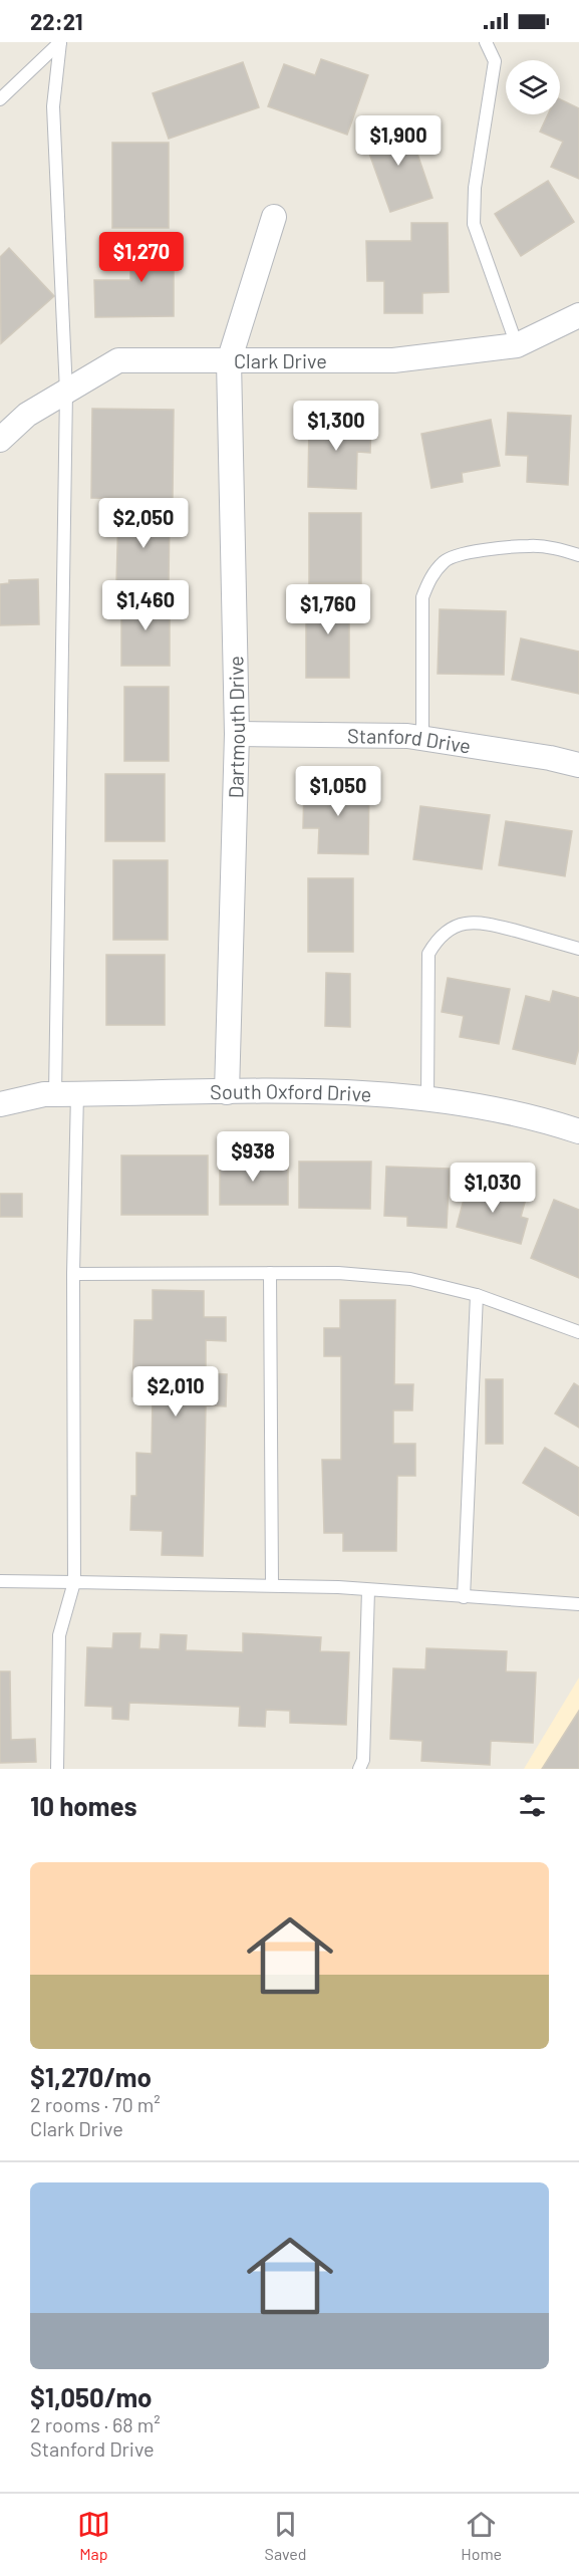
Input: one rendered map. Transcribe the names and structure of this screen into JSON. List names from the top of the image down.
{
  "streets": {
    "street": [
      "Clark Drive",
      "Dartmouth Drive",
      "Stanford Drive",
      "South Oxford Drive"
    ]
  },
  "crossings": [
    ["Clark Drive", "Dartmouth Drive"],
    ["Dartmouth Drive", "Stanford Drive"],
    ["Dartmouth Drive", "South Oxford Drive"]
  ],
  "page": {
    "status": "22:21",
    "price": [
      "$1,900",
      "$1,270",
      "$1,300",
      "$2,050",
      "$1,460",
      "$1,760",
      "$1,050",
      "$938",
      "$1,030",
      "$2,010"
    ],
    "heading": "10 homes",
    "list": [
      {
        "name": "$1,270/mo",
        "note": "2 rooms · 70 m² · Clark Drive"
      },
      {
        "name": "$1,050/mo",
        "note": "2 rooms · 68 m² · Stanford Drive"
      }
    ],
    "tabs": ["Map", "Saved", "Home"]
  }
}
